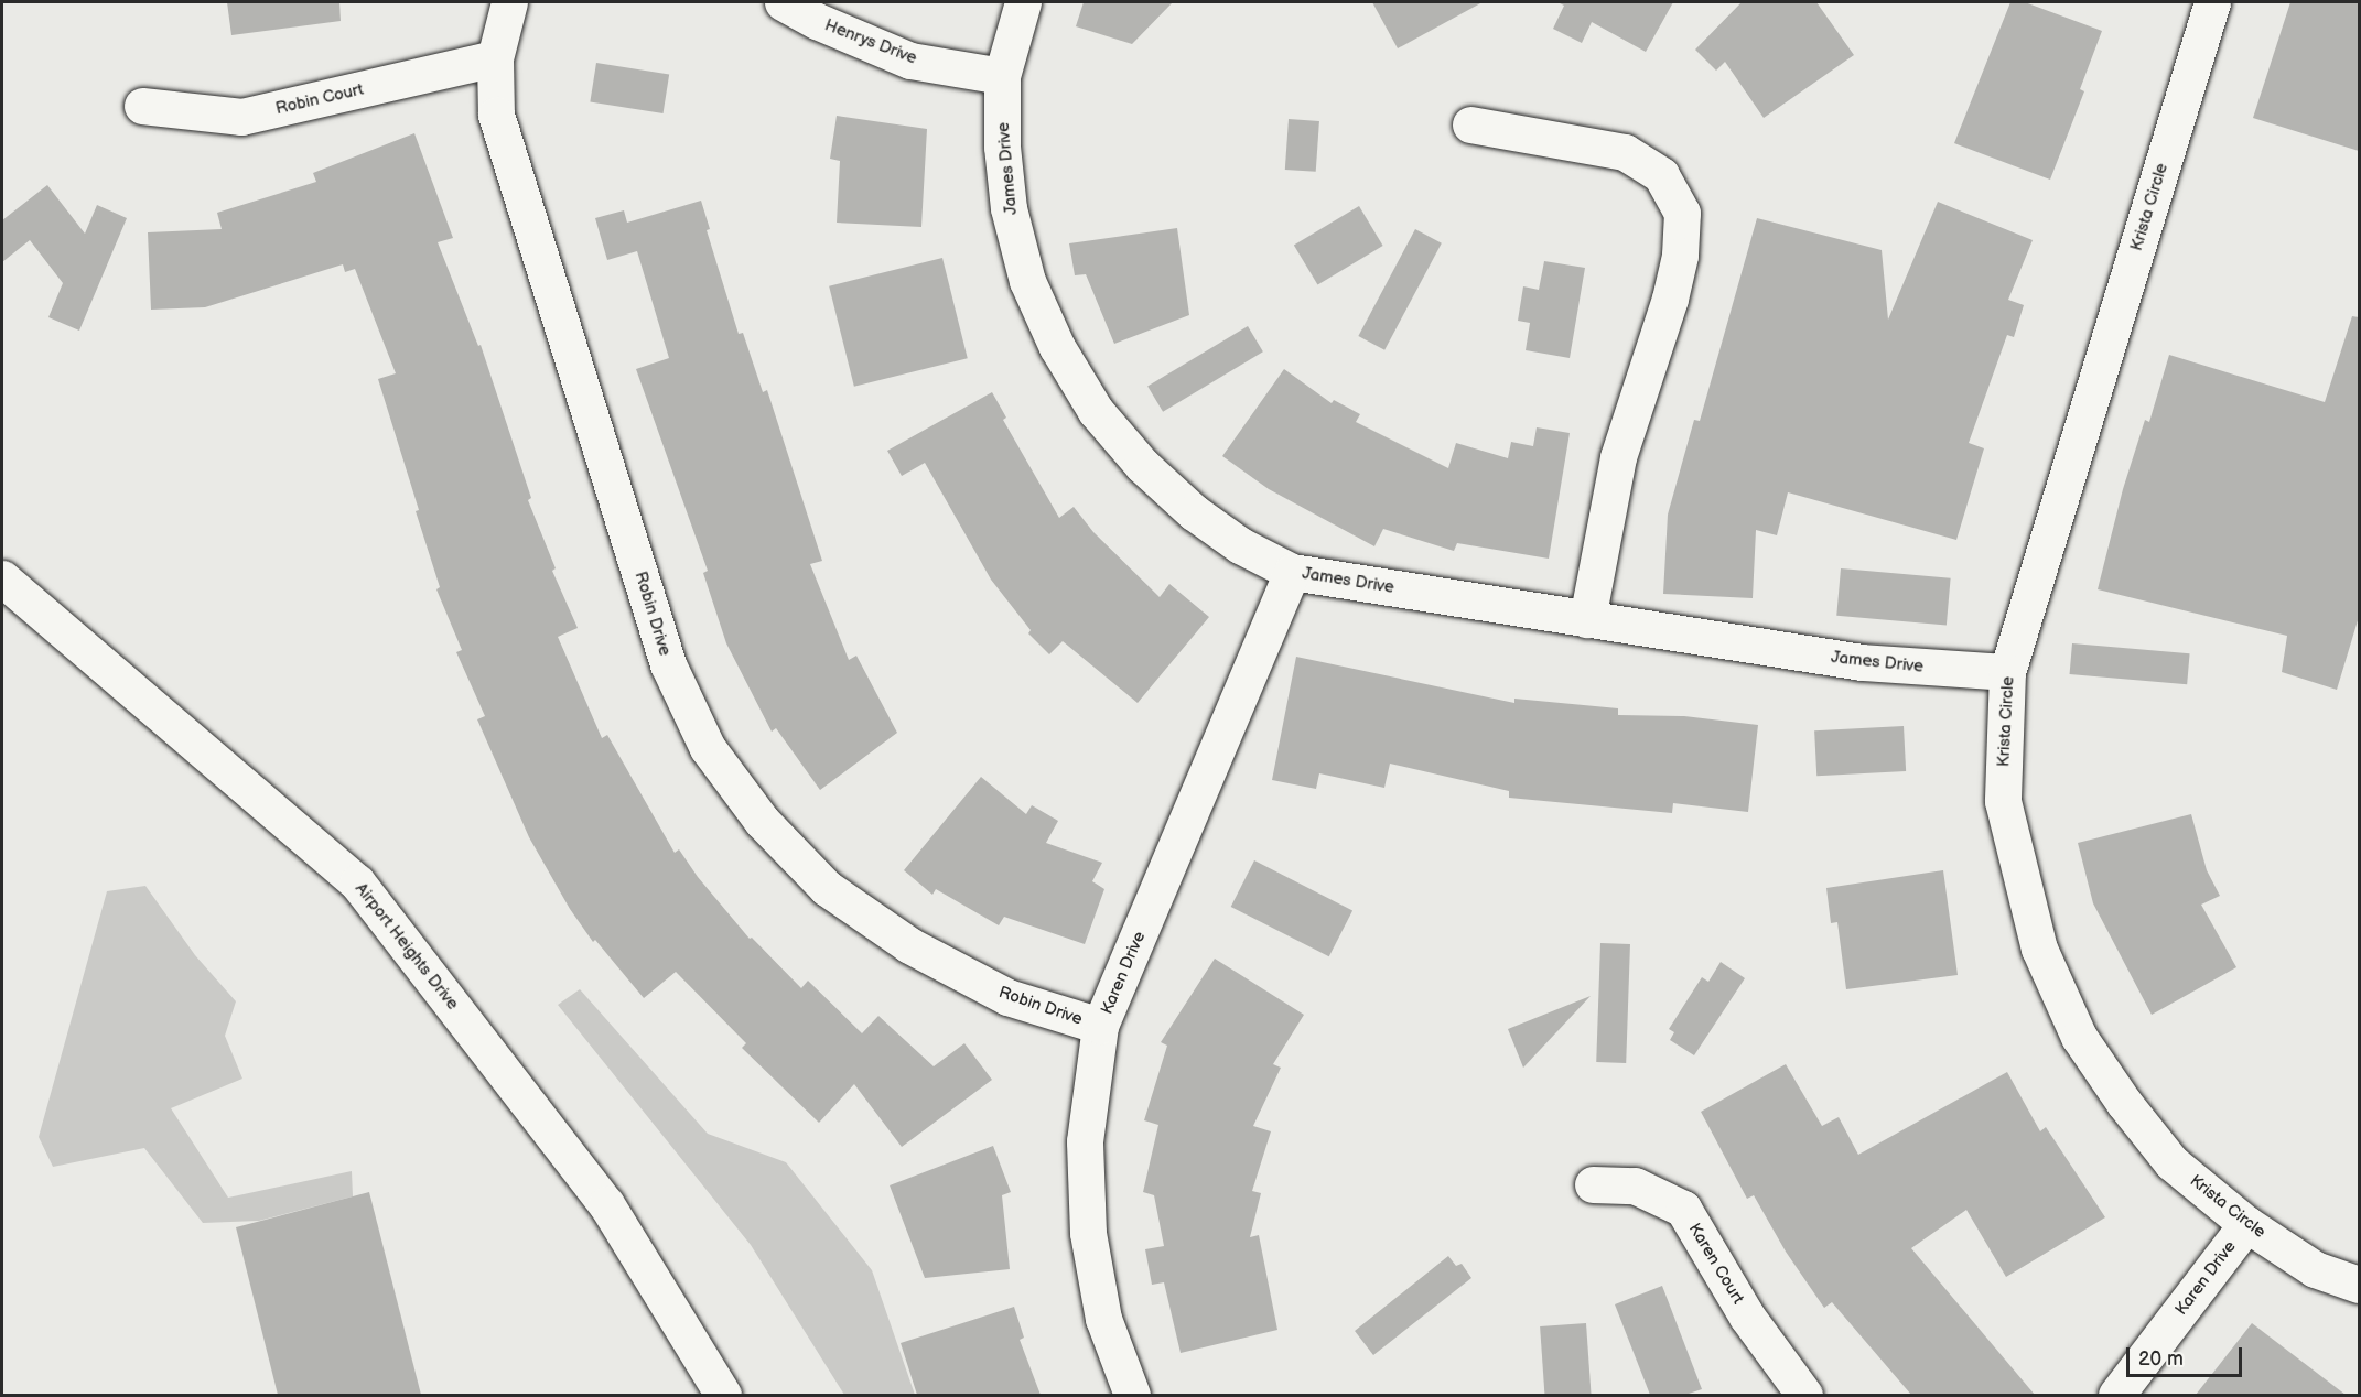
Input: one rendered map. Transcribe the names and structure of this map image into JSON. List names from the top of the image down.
{
  "streets": {
    "street": [
      "Henrys Drive",
      "Robin Court",
      "James Drive",
      "Krista Circle",
      "Robin Drive",
      "Airport Heights Drive",
      "Karen Drive",
      "Karen Court"
    ]
  },
  "crossings": [
    ["Henrys Drive", "James Drive"],
    ["Robin Court", "Robin Drive"],
    ["James Drive", "Krista Circle"],
    ["James Drive", "Karen Drive"],
    ["Krista Circle", "Karen Drive"],
    ["Robin Drive", "Karen Drive"]
  ],
  "scale_bar": "20 m"
}
